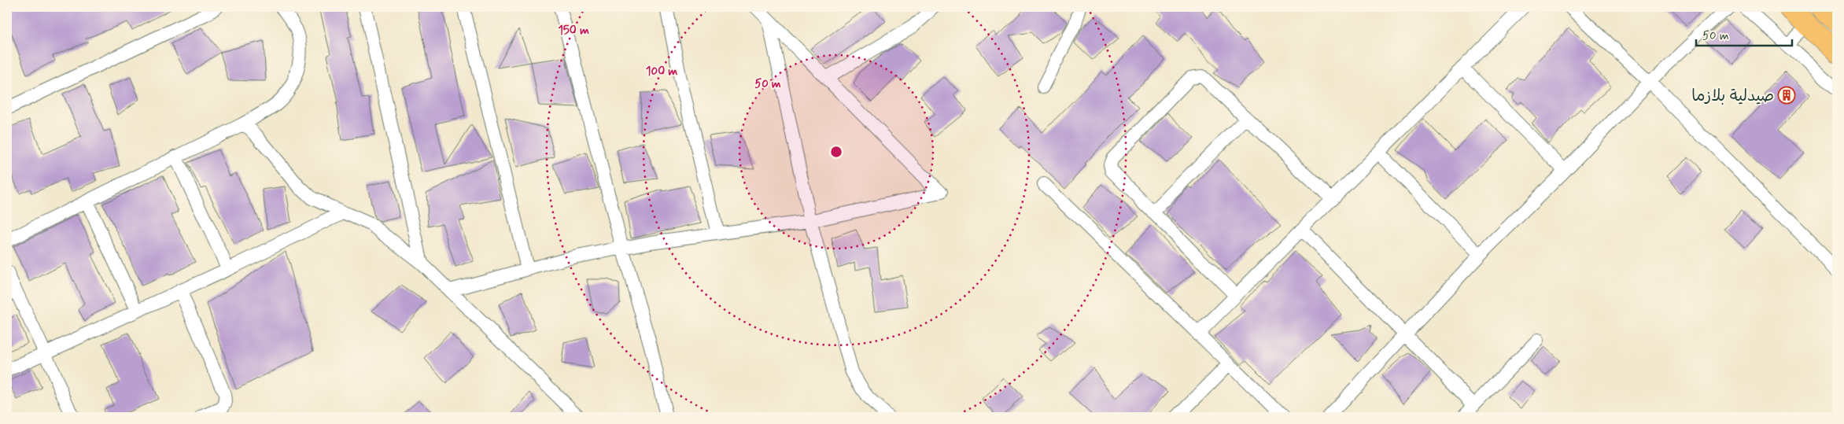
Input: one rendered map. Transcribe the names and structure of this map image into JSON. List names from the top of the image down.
{
  "places": {
    "building": ["صيدلية بلازما"]
  },
  "scale_bar": "50 m",
  "rings": ["150 m", "100 m", "50 m"]
}
